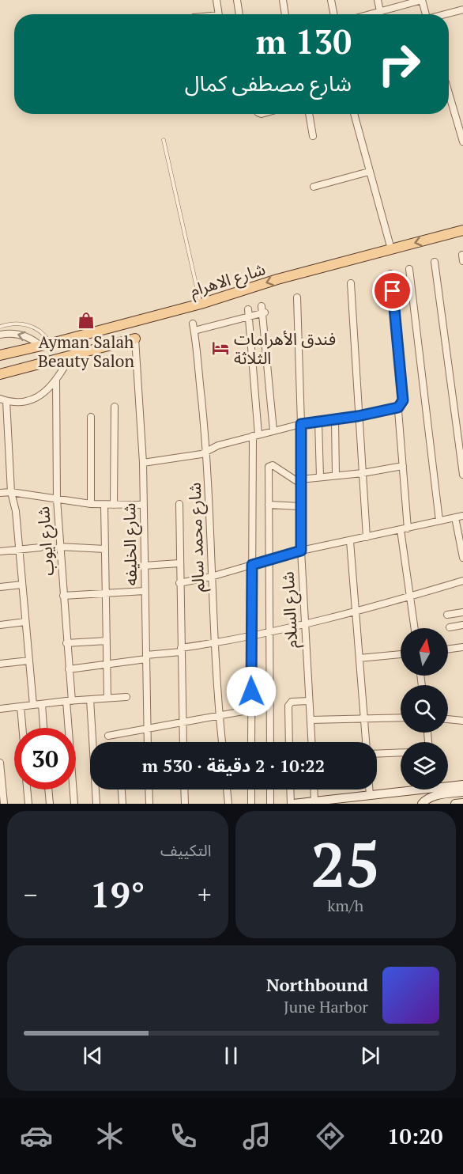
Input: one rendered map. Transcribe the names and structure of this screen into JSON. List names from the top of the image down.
{
  "streets": {
    "main road": ["شارع الاهرام"],
    "street": [
      "شارع محمد سالم",
      "شارع ايوب",
      "شارع الخليفه",
      "شارع السلام"
    ]
  },
  "one_way": ["شارع الاهرام"],
  "places": {
    "shop": ["Ayman Salah Beauty Salon"],
    "hotel": ["فندق الأهرامات الثلاثة"]
  },
  "north": "top",
  "page": {
    "turn": ["130 m", "شارع مصطفى كمال"],
    "limit": "30",
    "trip": "10:22 · 2 دقيقة · 530 m",
    "tile": [
      ["25", "km/h"],
      "التكييف"
    ],
    "heat": ["−", "19°", "+"],
    "song": ["Northbound", "June Harbor"],
    "tabs": "10:20"
  }
}
